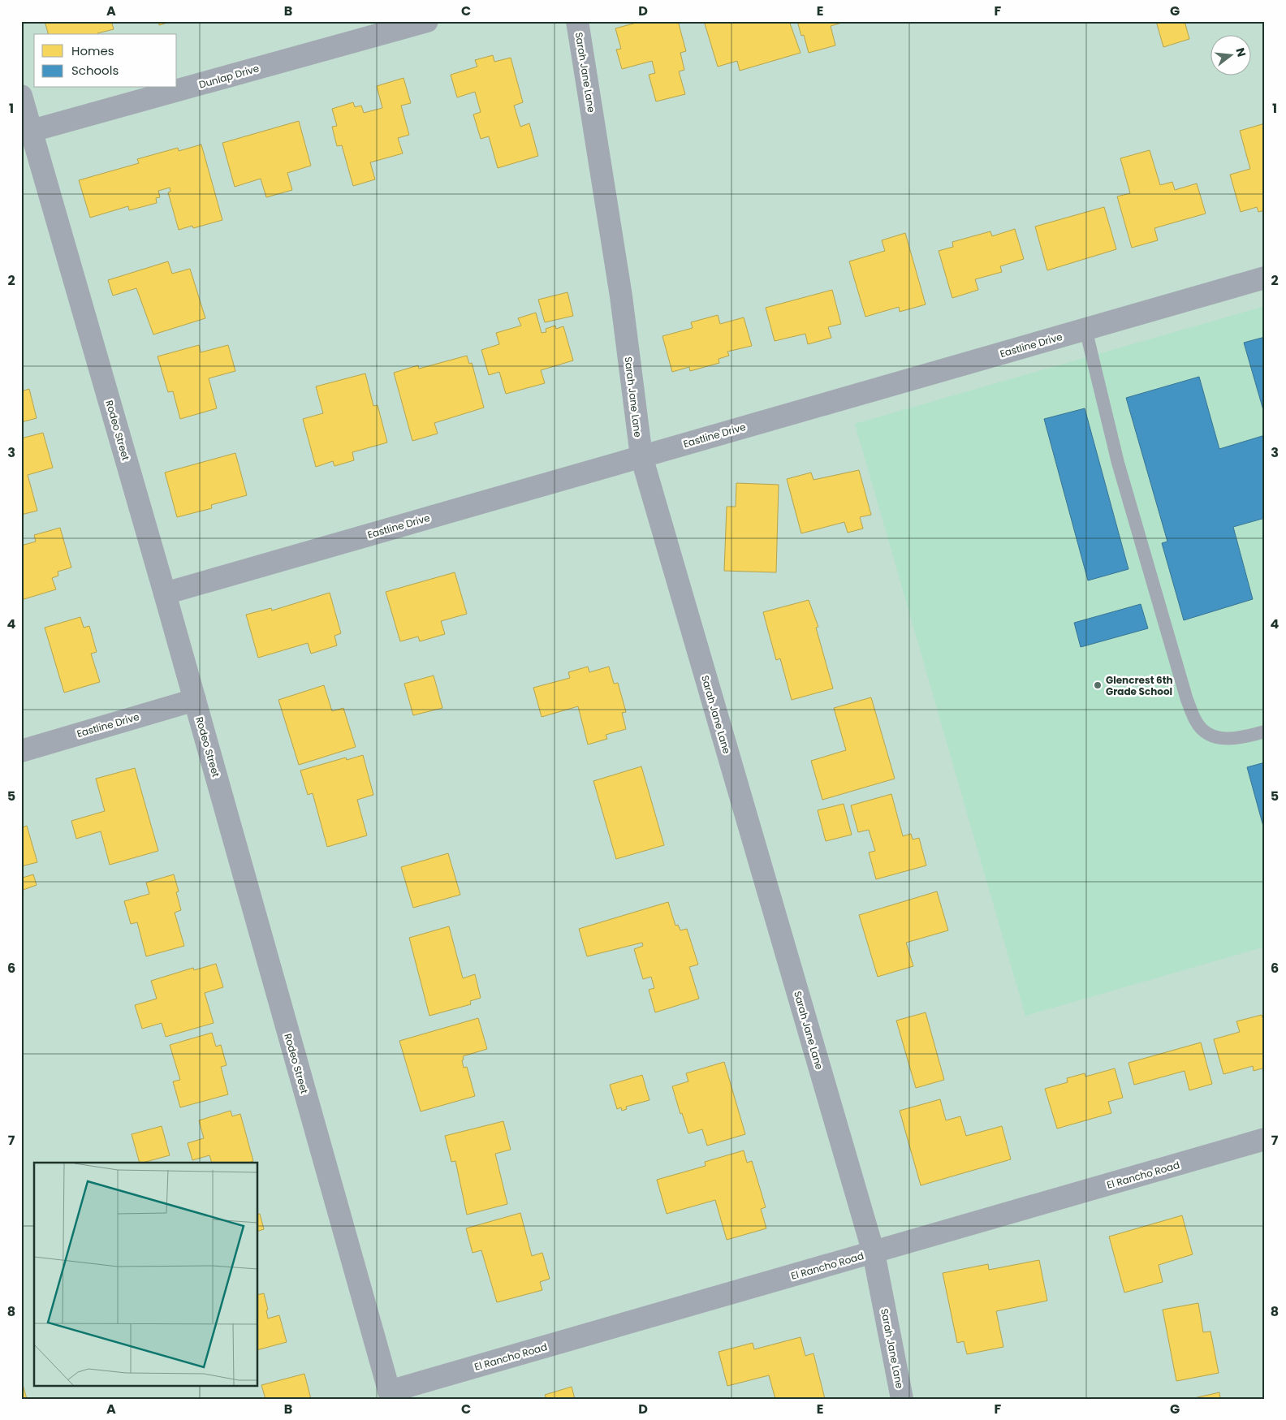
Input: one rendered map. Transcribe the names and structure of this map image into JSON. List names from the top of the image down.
{
  "streets": {
    "street": [
      "Sarah Jane Lane",
      "Dunlap Drive",
      "Eastline Drive",
      "Rodeo Street",
      "El Rancho Road"
    ]
  },
  "crossings": [
    ["Sarah Jane Lane", "Eastline Drive"],
    ["Sarah Jane Lane", "El Rancho Road"],
    ["Dunlap Drive", "Rodeo Street"],
    ["Eastline Drive", "Rodeo Street"],
    ["Rodeo Street", "El Rancho Road"]
  ],
  "places": ["Glencrest 6th Grade School"],
  "legend": ["Homes", "Schools"],
  "north": "right",
  "grid": {
    "columns": [
      "A",
      "B",
      "C",
      "D",
      "E",
      "F",
      "G"
    ],
    "rows": [
      "1",
      "2",
      "3",
      "4",
      "5",
      "6",
      "7",
      "8"
    ]
  }
}
